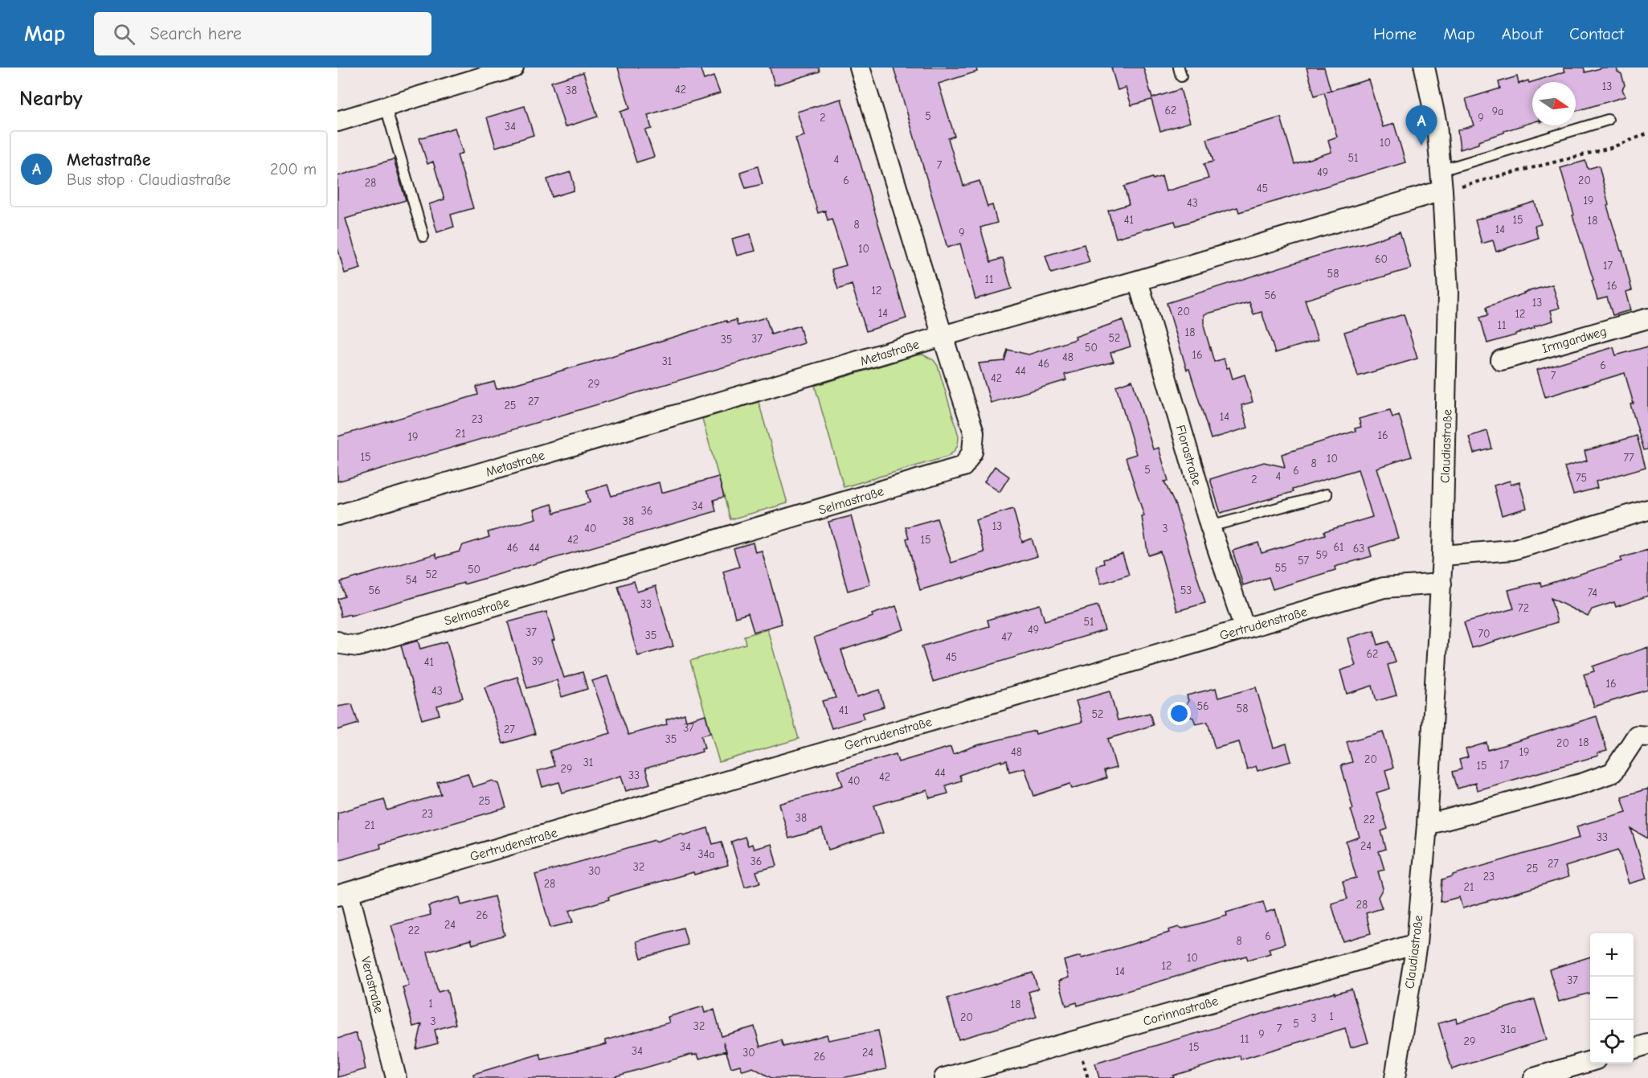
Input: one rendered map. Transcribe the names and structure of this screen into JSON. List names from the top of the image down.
{
  "streets": {
    "street": [
      "Irmgardweg",
      "Metastraße",
      "Claudiastraße",
      "Florastraße",
      "Selmastraße",
      "Gertrudenstraße",
      "Verastraße",
      "Corinnastraße"
    ]
  },
  "crossings": [
    ["Metastraße", "Claudiastraße"],
    ["Metastraße", "Florastraße"],
    ["Metastraße", "Selmastraße"],
    ["Claudiastraße", "Gertrudenstraße"],
    ["Claudiastraße", "Corinnastraße"],
    ["Florastraße", "Gertrudenstraße"],
    ["Gertrudenstraße", "Verastraße"]
  ],
  "house_numbers": [
    "13",
    "42",
    "38",
    "62",
    "9a",
    "5",
    "2",
    "9",
    "34",
    "10",
    "51",
    "4",
    "7",
    "49",
    "6",
    "20",
    "28",
    "45",
    "19",
    "43",
    "41",
    "15",
    "18",
    "8",
    "14",
    "9",
    "10",
    "60",
    "17",
    "58",
    "11",
    "16",
    "12",
    "56",
    "13",
    "20",
    "14",
    "12",
    "11",
    "18",
    "52",
    "37",
    "35",
    "50",
    "16",
    "48",
    "31",
    "46",
    "6",
    "44",
    "7",
    "42",
    "29",
    "27",
    "25",
    "14",
    "23",
    "21",
    "16",
    "19",
    "15",
    "77",
    "10",
    "8",
    "5",
    "6",
    "4",
    "75",
    "2",
    "34",
    "36",
    "38",
    "13",
    "40",
    "3",
    "42",
    "15",
    "61",
    "46",
    "44",
    "63",
    "59",
    "57",
    "55",
    "50",
    "52",
    "54",
    "56",
    "53",
    "74",
    "33",
    "72",
    "51",
    "49",
    "37",
    "70",
    "35",
    "47",
    "62",
    "45",
    "39",
    "41",
    "16",
    "43",
    "56",
    "58",
    "41",
    "52",
    "37",
    "27",
    "35",
    "18",
    "20",
    "48",
    "19",
    "20",
    "31",
    "17",
    "15",
    "29",
    "44",
    "33",
    "42",
    "40",
    "25",
    "23",
    "38",
    "22",
    "21",
    "33",
    "24",
    "34",
    "34a",
    "36",
    "27",
    "32",
    "25",
    "30",
    "23",
    "28",
    "21",
    "28",
    "26",
    "24",
    "22",
    "6",
    "8",
    "10",
    "12",
    "14",
    "37",
    "1",
    "18",
    "1",
    "20",
    "3",
    "3",
    "5",
    "32",
    "7",
    "31a",
    "9",
    "11",
    "29",
    "15",
    "34",
    "30",
    "24",
    "26"
  ],
  "north": "right",
  "page": {
    "header": "Map",
    "search": "Search here",
    "nav": [
      "Home",
      "Map",
      "About",
      "Contact"
    ],
    "heading": "Nearby",
    "pins": "A",
    "list": [
      {
        "mark": "A",
        "name": "Metastraße",
        "note": "Bus stop · Claudiastraße",
        "value": "200 m"
      }
    ],
    "map_buttons": ["+", "−"]
  }
}
